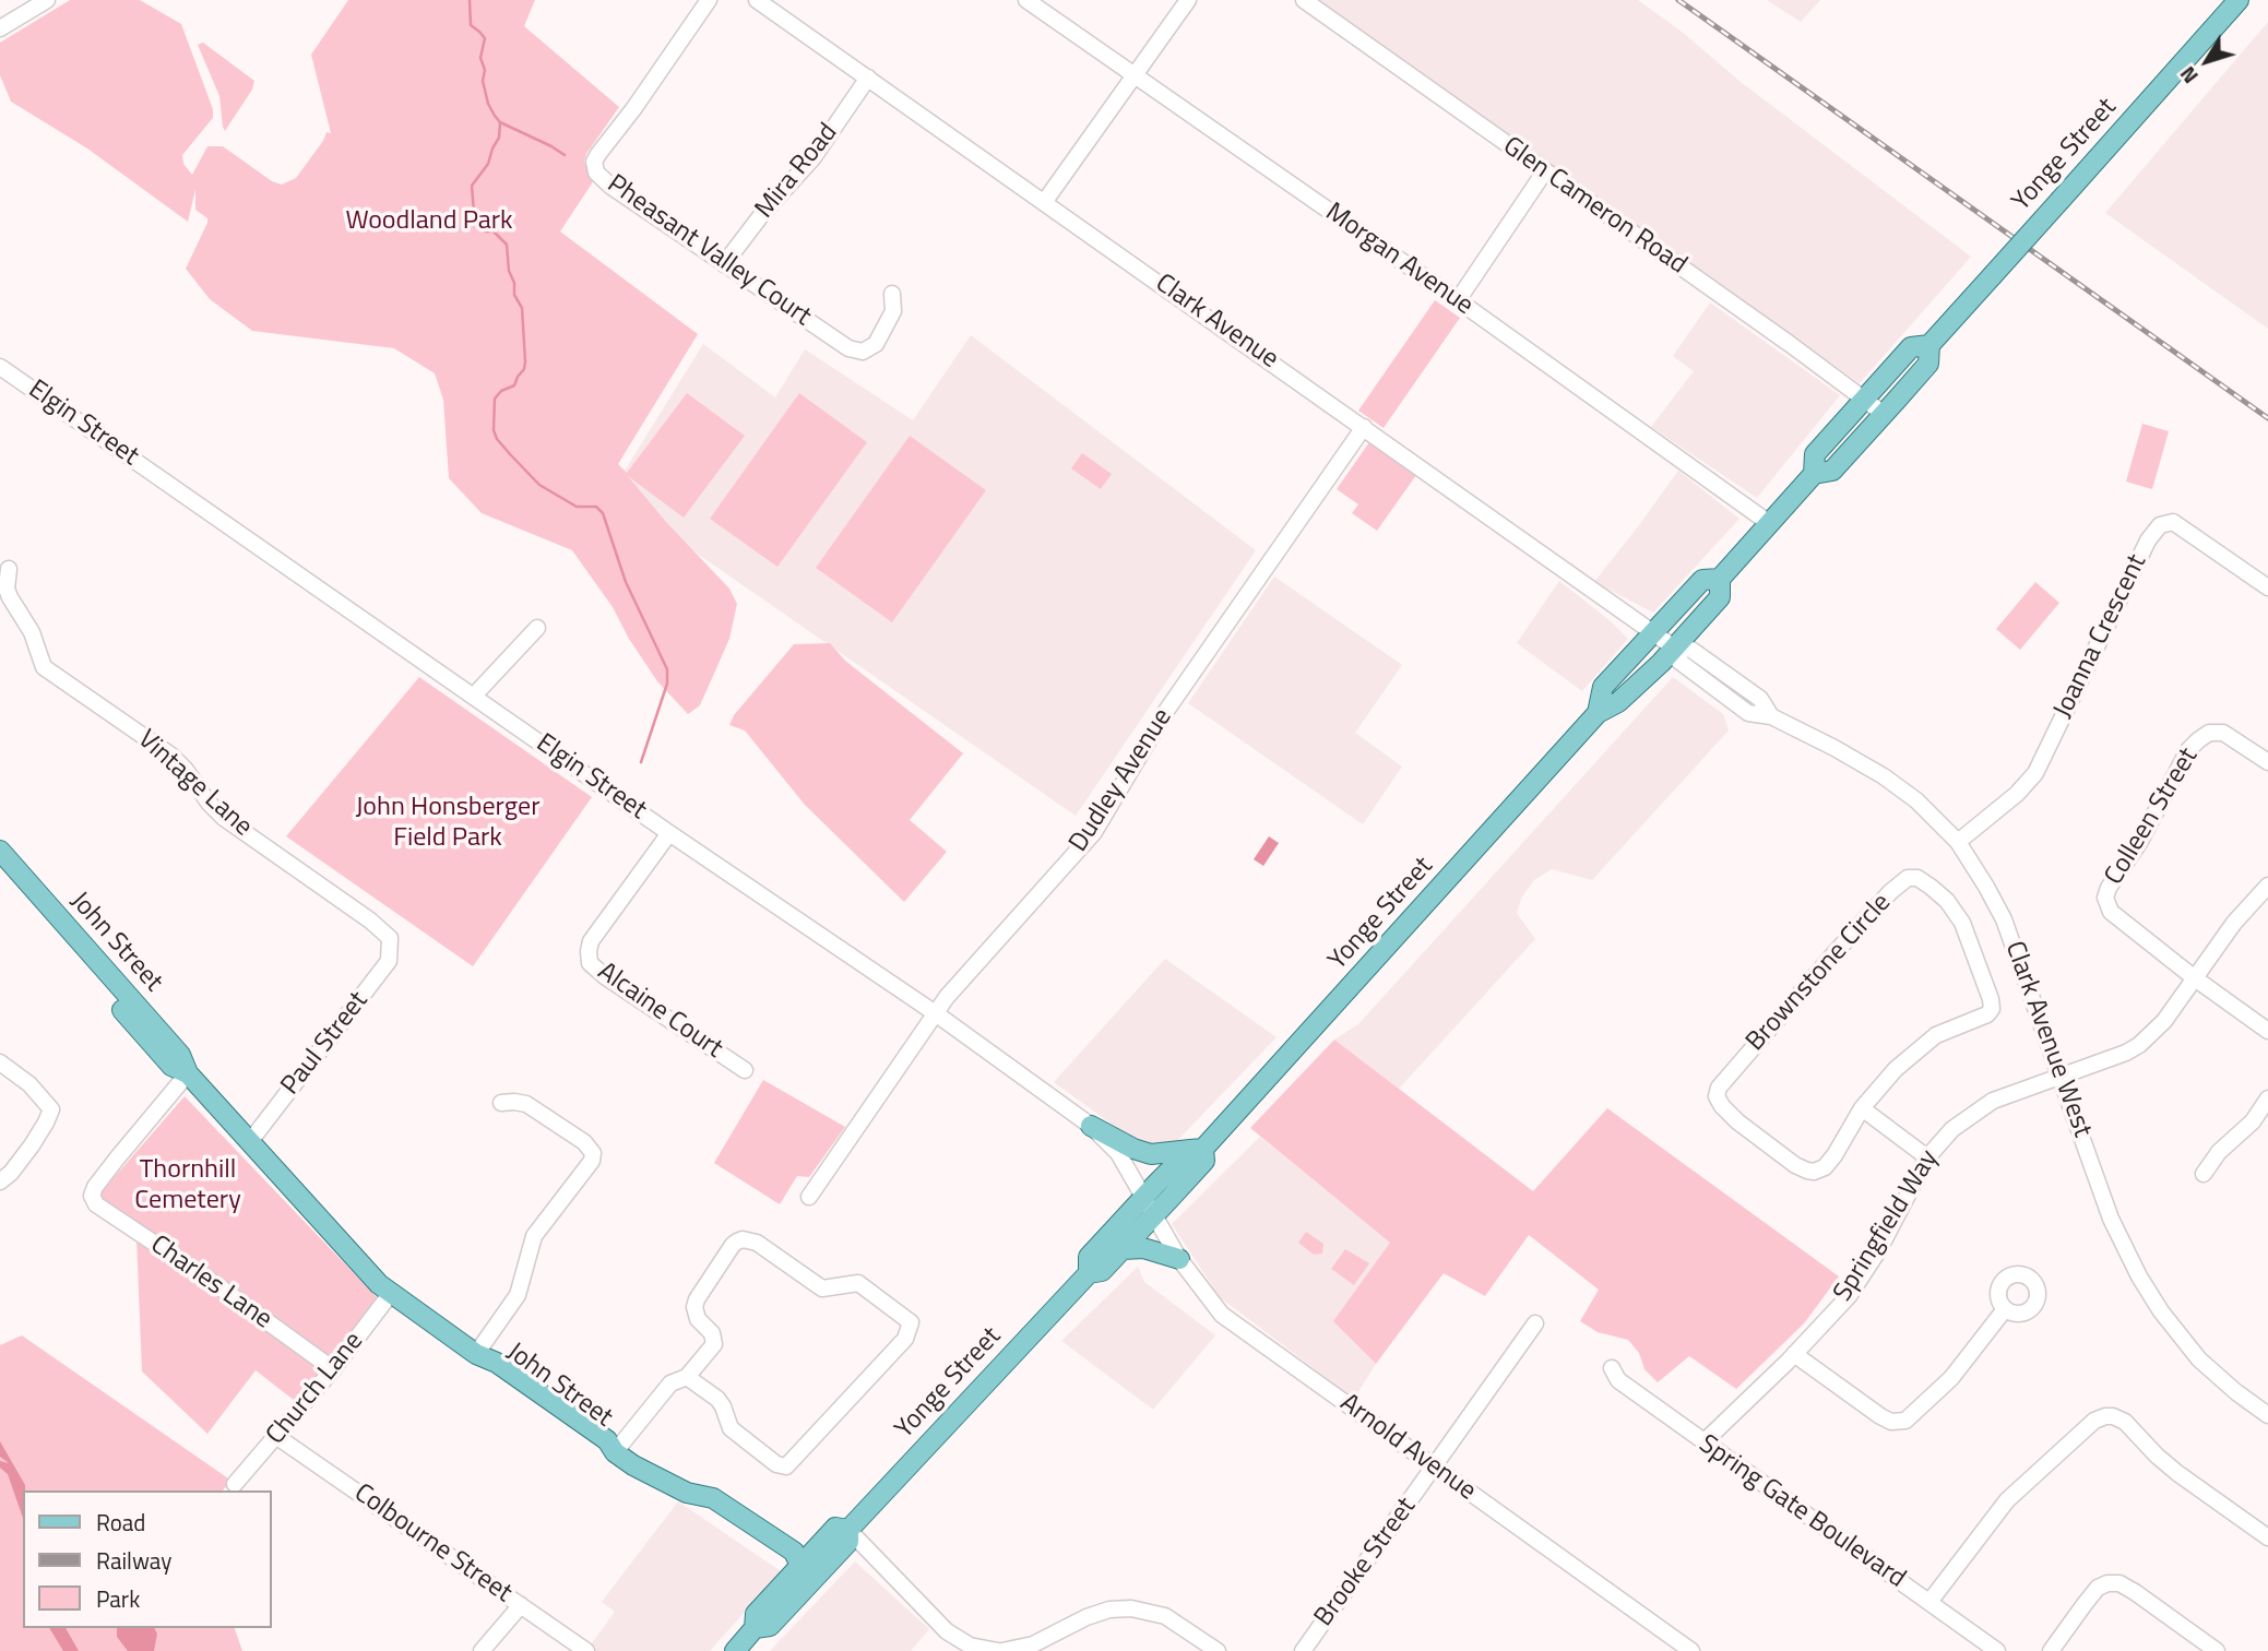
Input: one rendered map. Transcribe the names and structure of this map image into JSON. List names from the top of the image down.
{
  "streets": {
    "main road": ["Yonge Street", "John Street"],
    "street": [
      "Mira Road",
      "Glen Cameron Road",
      "Pheasant Valley Court",
      "Morgan Avenue",
      "Clark Avenue",
      "Elgin Street",
      "Joanna Crescent",
      "Dudley Avenue",
      "Vintage Lane",
      "Colleen Street",
      "Brownstone Circle",
      "Alcaine Court",
      "Clark Avenue West",
      "Paul Street",
      "Springfield Way",
      "Charles Lane",
      "Church Lane",
      "Arnold Avenue",
      "Spring Gate Boulevard",
      "Colbourne Street",
      "Brooke Street"
    ]
  },
  "crossings": [
    ["Yonge Street", "Glen Cameron Road"],
    ["Yonge Street", "Morgan Avenue"],
    ["Yonge Street", "Clark Avenue"],
    ["Yonge Street", "Elgin Street"],
    ["Yonge Street", "John Street"],
    ["Yonge Street", "Clark Avenue West"],
    ["Yonge Street", "Arnold Avenue"],
    ["Mira Road", "Pheasant Valley Court"],
    ["Mira Road", "Clark Avenue"],
    ["Clark Avenue", "Dudley Avenue"],
    ["Clark Avenue", "Clark Avenue West"],
    ["Elgin Street", "Dudley Avenue"],
    ["Elgin Street", "Alcaine Court"],
    ["Elgin Street", "Arnold Avenue"],
    ["Joanna Crescent", "Clark Avenue West"],
    ["Vintage Lane", "Paul Street"],
    ["Colleen Street", "Springfield Way"],
    ["John Street", "Paul Street"],
    ["John Street", "Charles Lane"],
    ["John Street", "Church Lane"],
    ["Clark Avenue West", "Springfield Way"],
    ["Springfield Way", "Spring Gate Boulevard"],
    ["Charles Lane", "Church Lane"],
    ["Church Lane", "Colbourne Street"],
    ["Arnold Avenue", "Brooke Street"]
  ],
  "parks": ["Woodland Park", "John Honsberger Field Park", "Thornhill Cemetery"],
  "legend": ["Road", "Railway", "Park"],
  "north": "bottom left"
}
